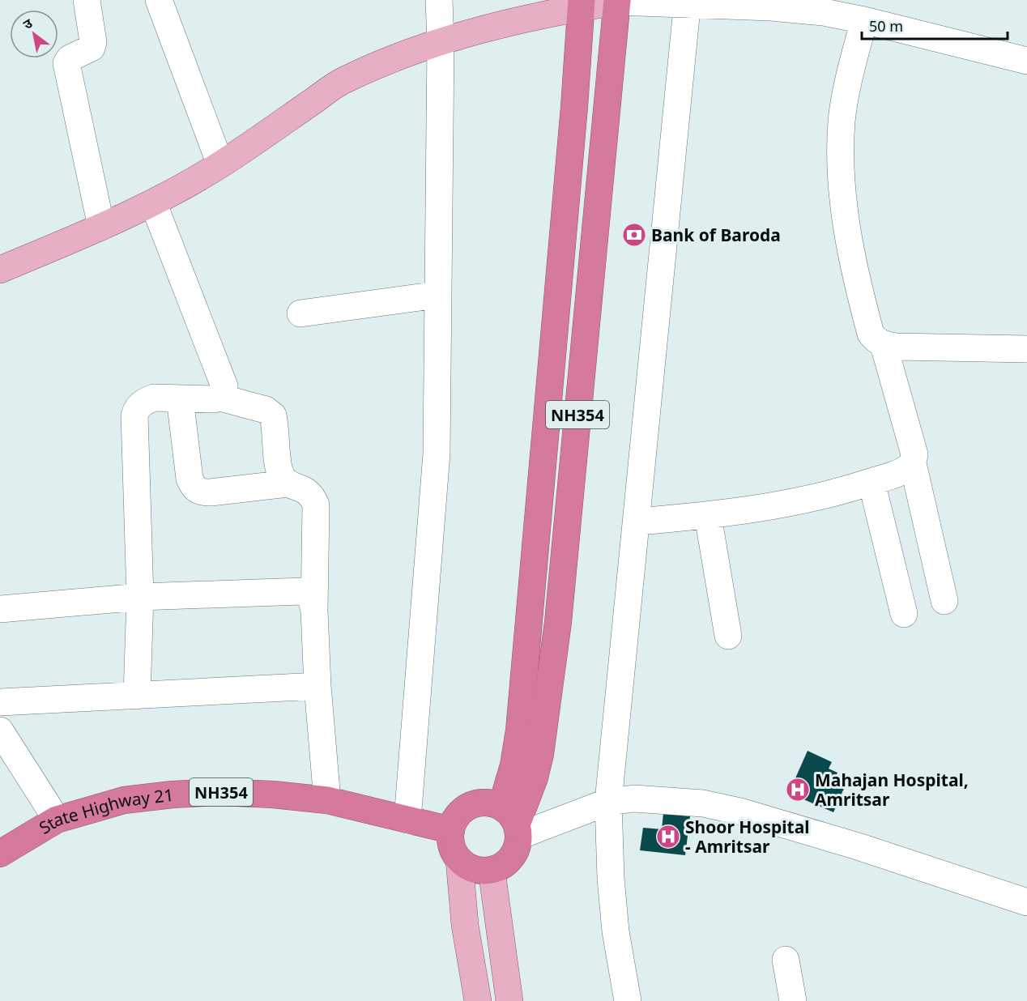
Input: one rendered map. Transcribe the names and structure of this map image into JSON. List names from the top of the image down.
{
  "streets": {
    "highway": ["NH354", "State Highway 21"]
  },
  "crossings": [
    ["NH354", "State Highway 21"]
  ],
  "places": {
    "bank": ["Bank of Baroda"],
    "hospital": ["Mahajan Hospital, Amritsar", "Shoor Hospital - Amritsar"]
  },
  "scale_bar": "50 m",
  "north": "top left"
}
